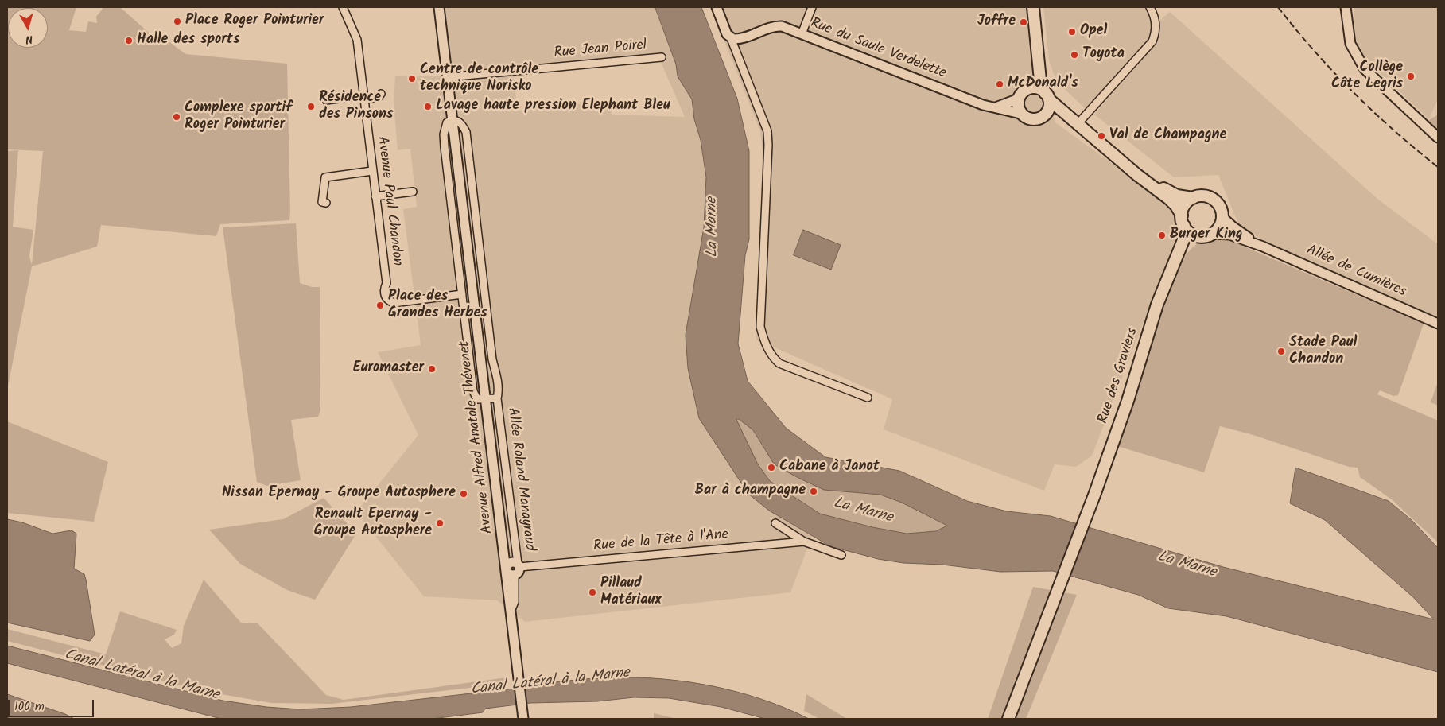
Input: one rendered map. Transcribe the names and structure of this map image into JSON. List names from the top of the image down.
{
  "streets": {
    "main road": [
      "Rue du Saule Verdelette",
      "Allée de Cumières",
      "Rue des Graviers",
      "Avenue Alfred Anatole Thévenet"
    ],
    "street": [
      "Rue Jean Poirel",
      "Avenue Paul Chandon",
      "Allée Roland Manayraud",
      "Rue de la Tête à l'Ane"
    ]
  },
  "crossings": [
    ["Rue Jean Poirel", "Avenue Alfred Anatole Thévenet"],
    ["Allée de Cumières", "Rue des Graviers"],
    ["Avenue Alfred Anatole Thévenet", "Allée Roland Manayraud"],
    ["Avenue Alfred Anatole Thévenet", "Rue de la Tête à l'Ane"],
    ["Allée Roland Manayraud", "Rue de la Tête à l'Ane"]
  ],
  "water": ["La Marne", "Canal Latéral à la Marne"],
  "places": [
    "Place Roger Pointurier",
    "Joffre",
    "Opel",
    "Halle des sports",
    "Toyota",
    "Collège Côte Legris",
    "Centre de contrôle technique Norisko",
    "McDonald's",
    "Résidence des Pinsons",
    "Lavage haute pression Elephant Bleu",
    "Complexe sportif Roger Pointurier",
    "Val de Champagne",
    "Burger King",
    "Place des Grandes Herbes",
    "Stade Paul Chandon",
    "Euromaster",
    "Cabane à Janot",
    "Bar à champagne",
    "Nissan Epernay - Groupe Autosphere",
    "Renault Epernay - Groupe Autosphere",
    "Pillaud Matériaux"
  ],
  "scale_bar": "100 m",
  "north": "bottom"
}
